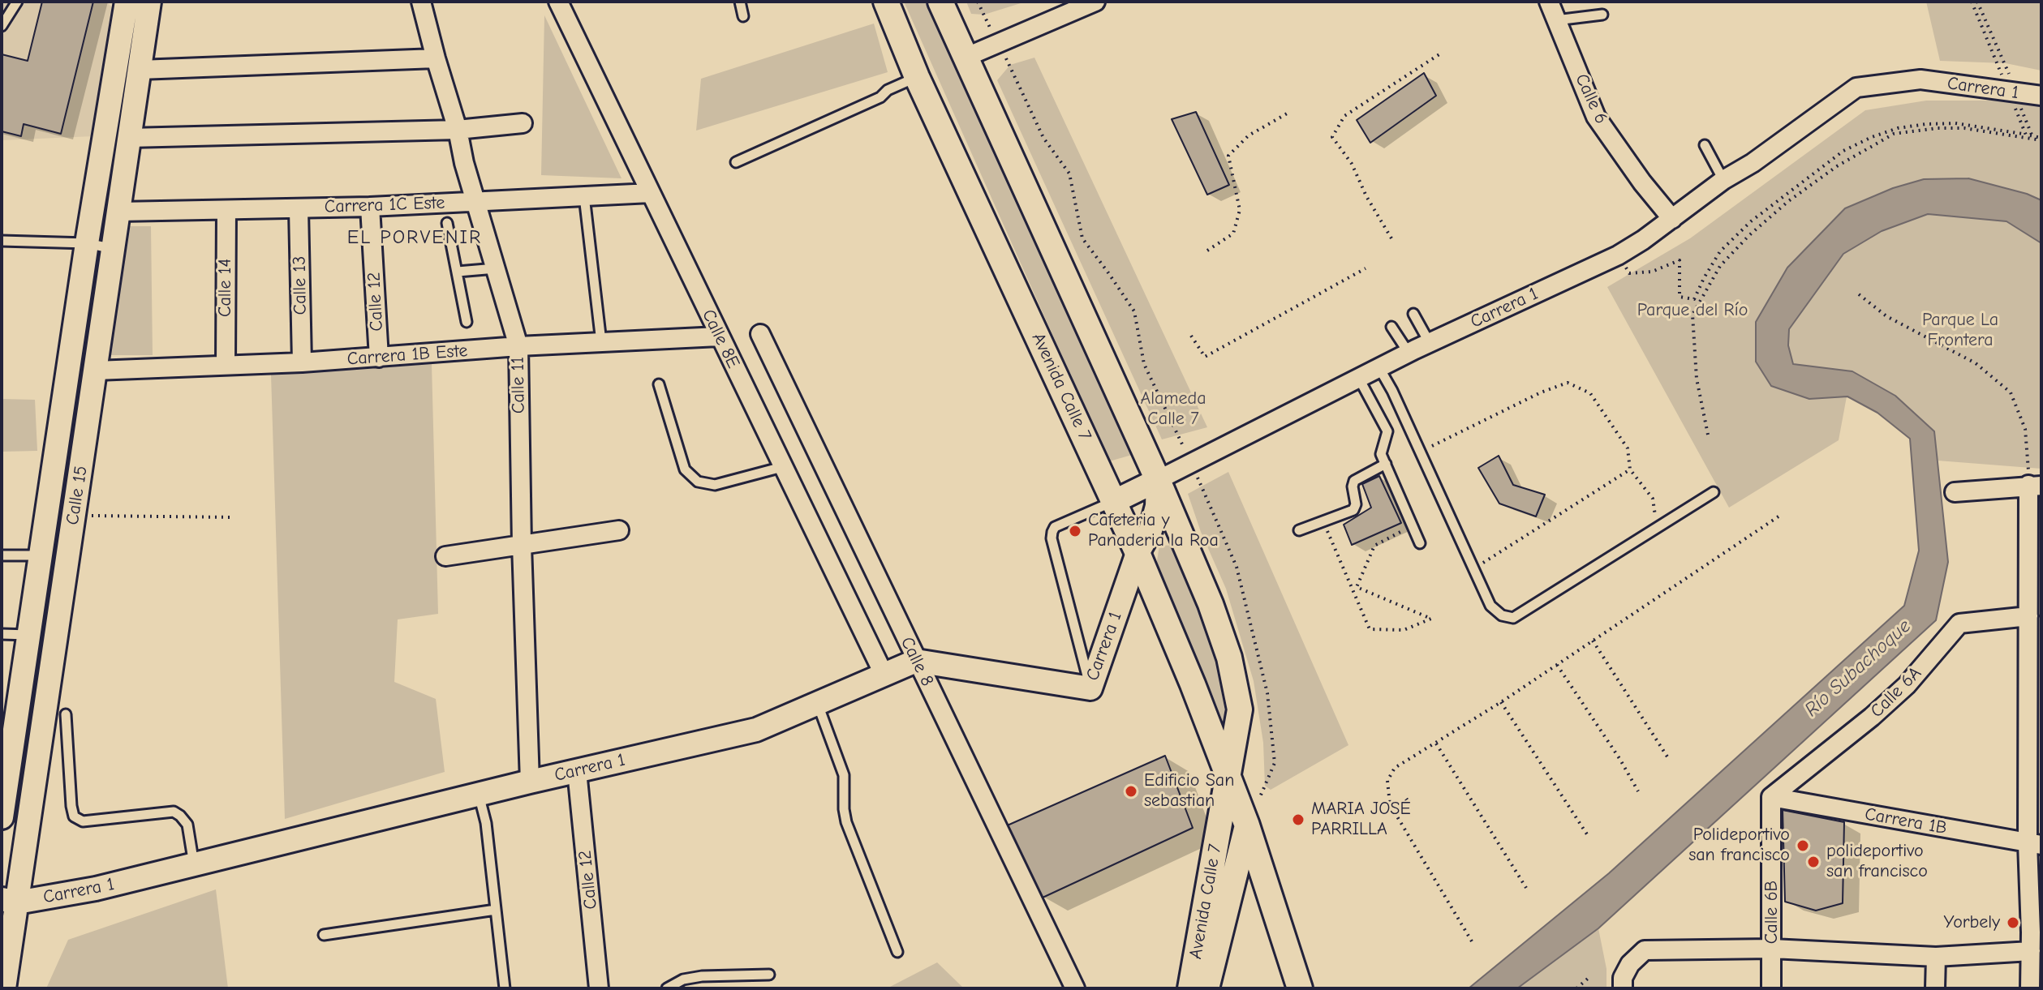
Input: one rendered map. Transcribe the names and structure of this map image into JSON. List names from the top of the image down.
{
  "streets": {
    "main road": ["Avenida Calle 7"],
    "street": [
      "Carrera 1",
      "Calle 6",
      "Carrera 1C Este",
      "Calle 13",
      "Calle 14",
      "Calle 12",
      "Calle 8E",
      "Carrera 1B Este",
      "Calle 11",
      "Calle 15",
      "Calle 8",
      "Calle 6A",
      "Carrera 1B",
      "Calle 6B"
    ]
  },
  "crossings": [
    ["Carrera 1", "Calle 6"],
    ["Carrera 1", "Calle 12"],
    ["Carrera 1", "Calle 8E"],
    ["Carrera 1", "Calle 11"],
    ["Carrera 1", "Avenida Calle 7"],
    ["Carrera 1", "Calle 15"],
    ["Carrera 1", "Calle 8"],
    ["Carrera 1C Este", "Calle 13"],
    ["Carrera 1C Este", "Calle 14"],
    ["Carrera 1C Este", "Calle 12"],
    ["Carrera 1C Este", "Calle 8E"],
    ["Carrera 1C Este", "Calle 11"],
    ["Carrera 1C Este", "Calle 15"],
    ["Calle 13", "Carrera 1B Este"],
    ["Calle 14", "Carrera 1B Este"],
    ["Calle 12", "Carrera 1B Este"],
    ["Calle 8E", "Carrera 1B Este"],
    ["Carrera 1B Este", "Calle 11"],
    ["Carrera 1B Este", "Calle 15"],
    ["Calle 6A", "Carrera 1B"],
    ["Calle 6A", "Calle 6B"],
    ["Carrera 1B", "Calle 6B"]
  ],
  "districts": ["EL PORVENIR"],
  "water": ["Río Subachoque"],
  "parks": ["Parque del Río", "Parque La Frontera", "Alameda Calle 7"],
  "places": [
    "Cafeteria y Panaderia la Roa",
    "Edificio San sebastian",
    "MARIA JOSÉ PARRILLA",
    "Polideportivo san francisco",
    "polideportivo san francisco",
    "Yorbely"
  ]
}
